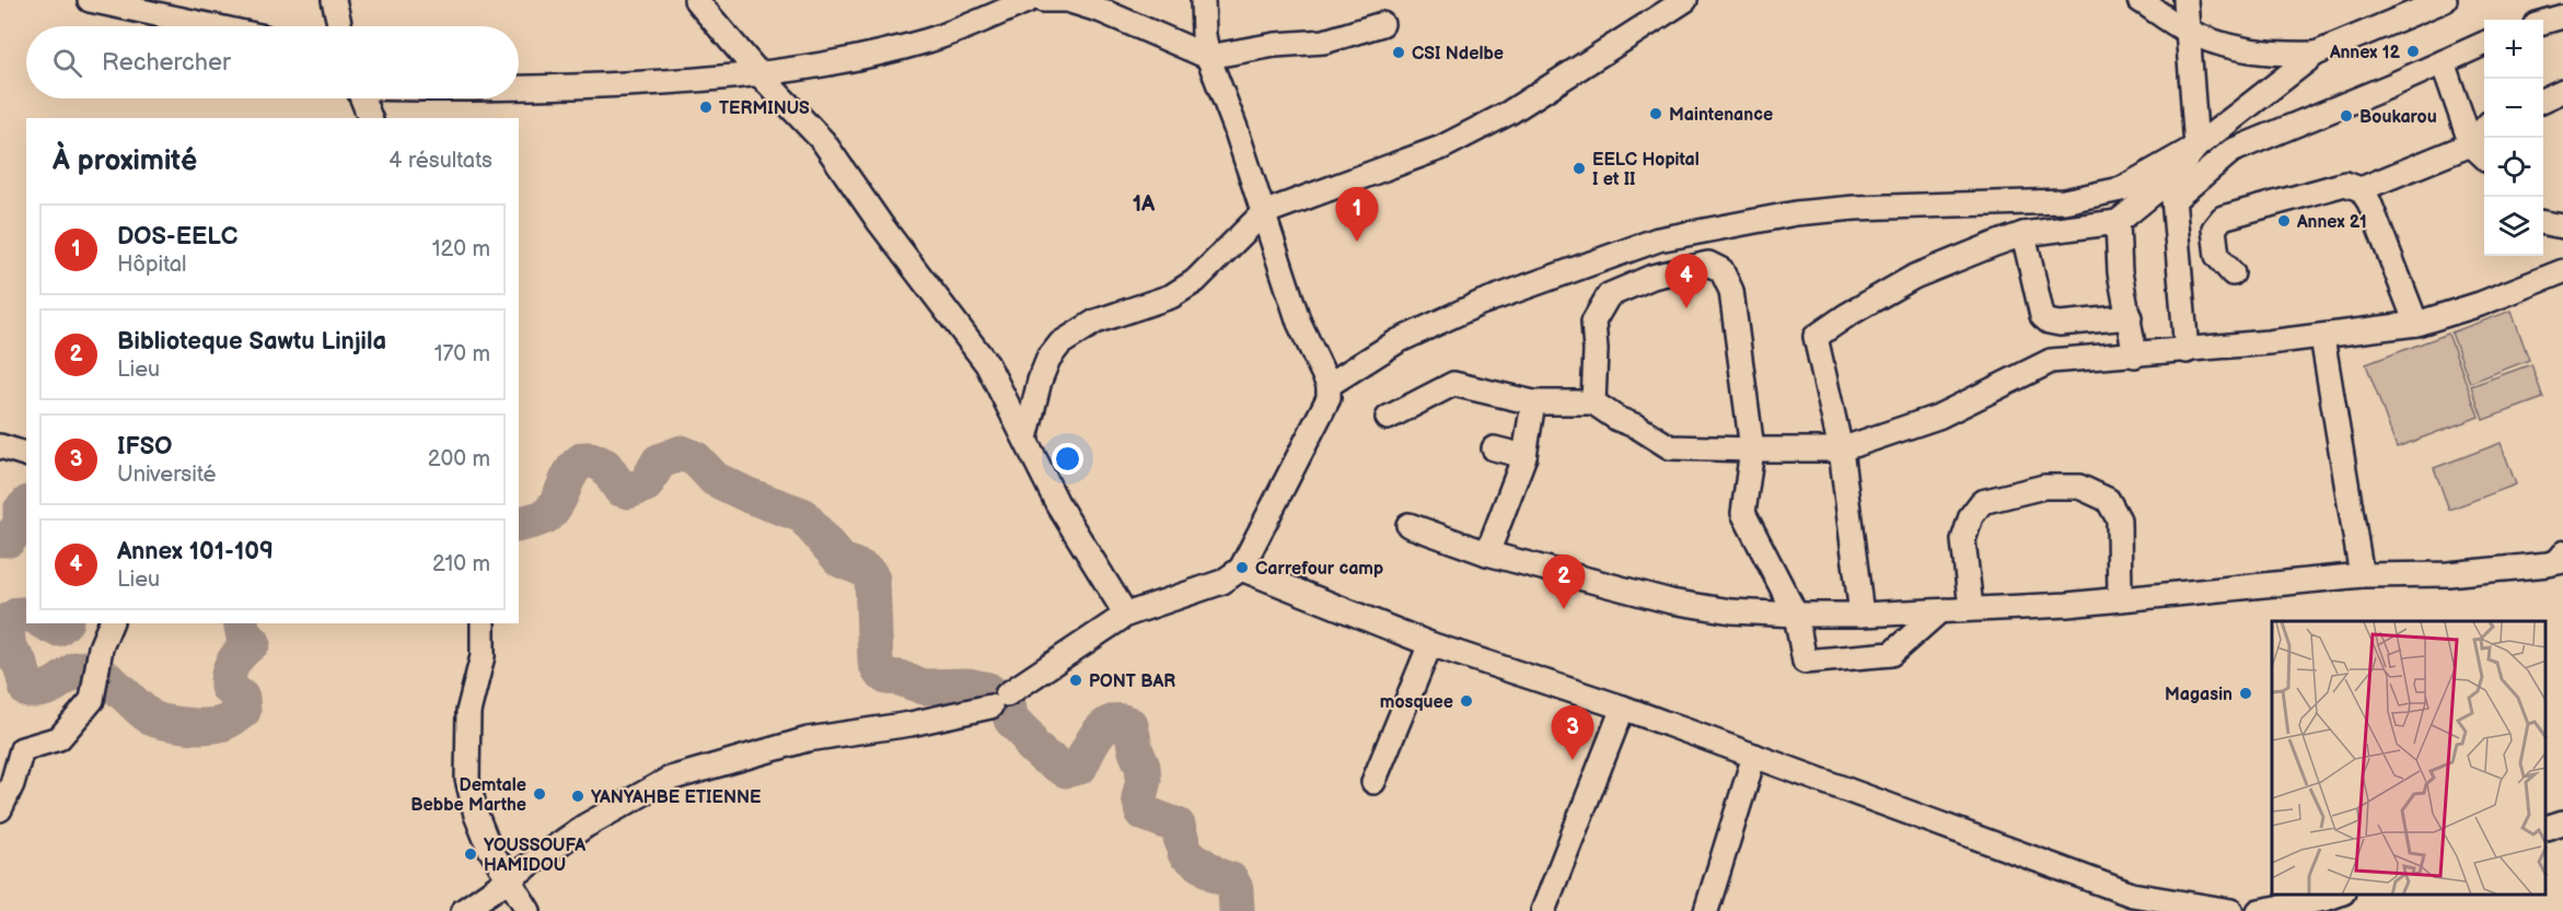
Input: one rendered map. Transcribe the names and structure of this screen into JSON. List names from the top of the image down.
{
  "districts": ["1A"],
  "places": [
    "Annex 12",
    "CSI Ndelbe",
    "TERMINUS",
    "Maintenance",
    "Boukarou",
    "EELC Hopital I et II",
    "Annex 21",
    "Carrefour camp",
    "PONT BAR",
    "Magasin",
    "mosquee",
    "Demtale Bebbe Marthe",
    "YANYAHBE ETIENNE",
    "YOUSSOUFA HAMIDOU"
  ],
  "page": {
    "map_buttons": ["+", "−"],
    "search": "Rechercher",
    "heading": ["À proximité", "4 résultats"],
    "pins": [
      "1",
      "4",
      "2",
      "3"
    ],
    "list": [
      {
        "mark": "1",
        "name": "DOS-EELC",
        "note": "Hôpital",
        "value": "120 m"
      },
      {
        "mark": "2",
        "name": "Biblioteque Sawtu Linjila",
        "note": "Lieu",
        "value": "170 m"
      },
      {
        "mark": "3",
        "name": "IFSO",
        "note": "Université",
        "value": "200 m"
      },
      {
        "mark": "4",
        "name": "Annex 101-109",
        "note": "Lieu",
        "value": "210 m"
      }
    ]
  }
}
